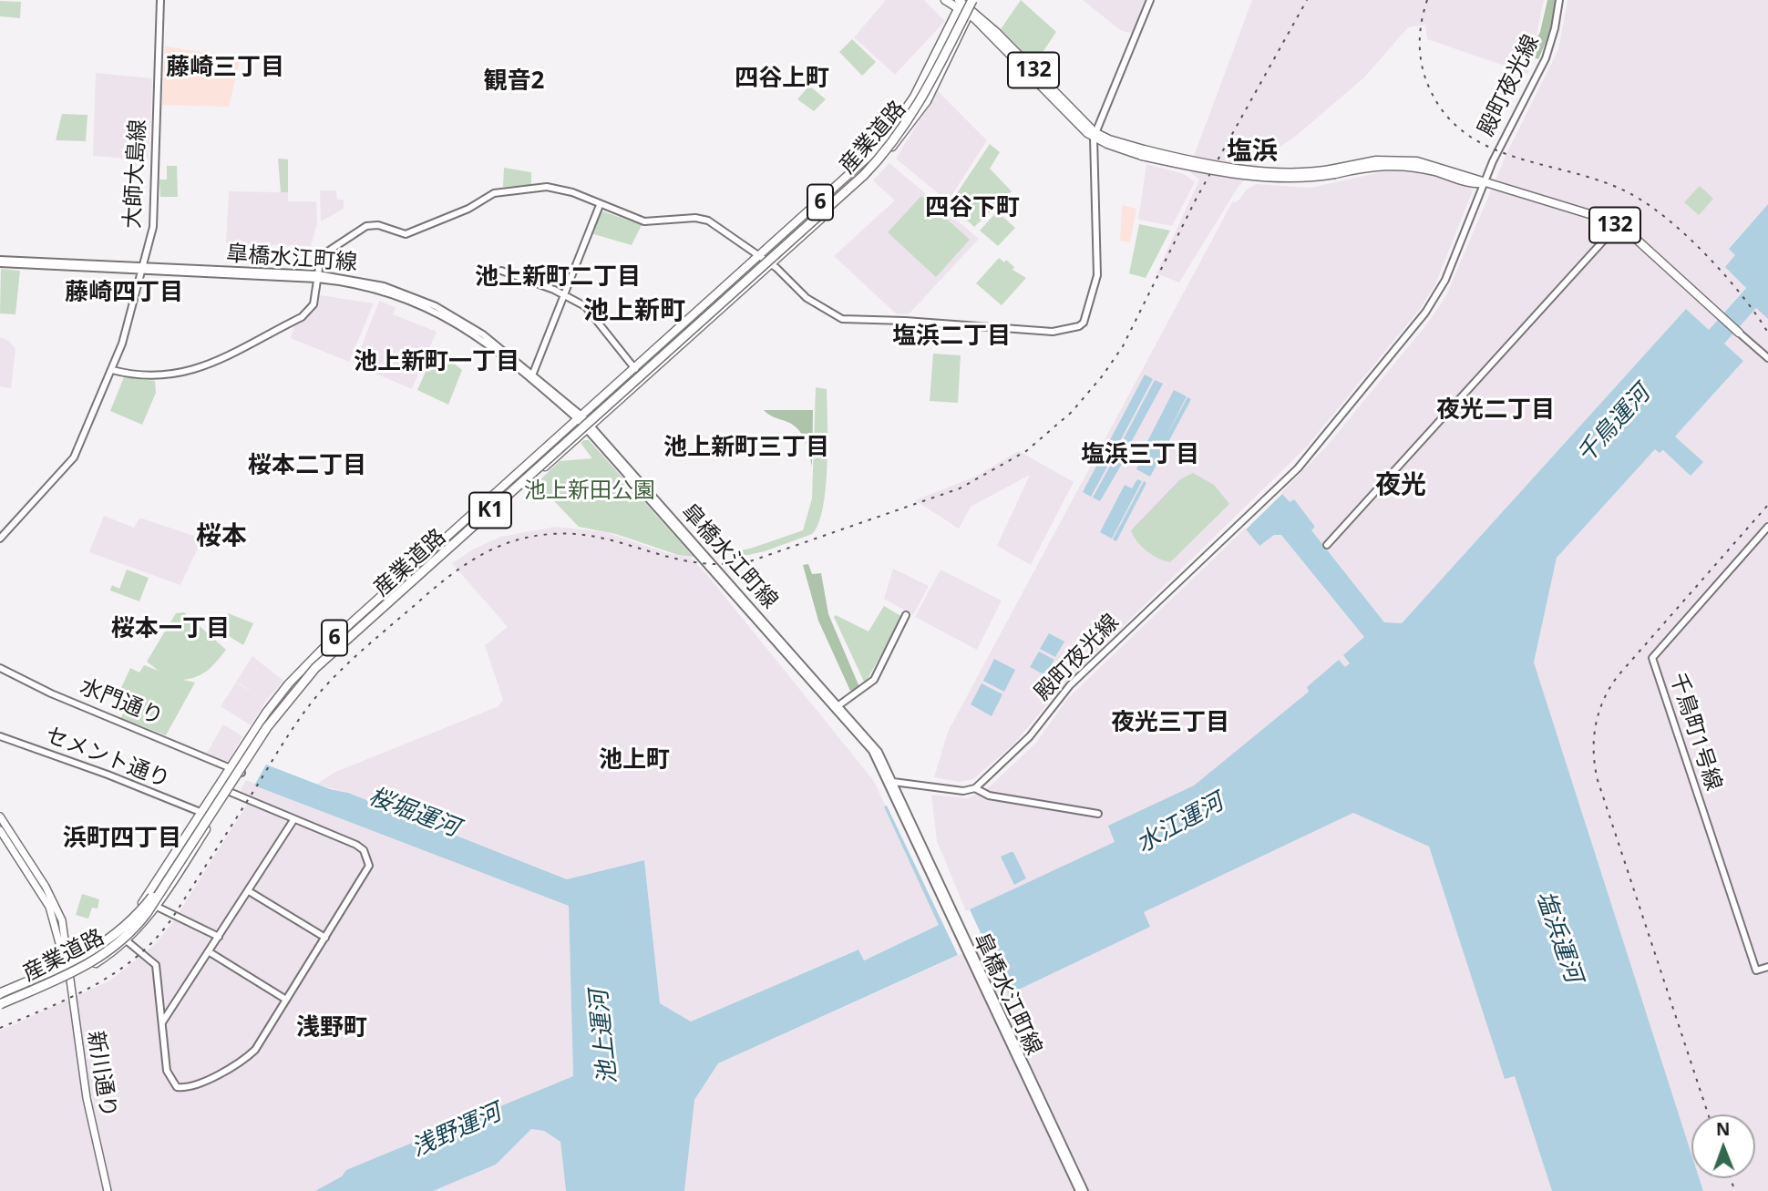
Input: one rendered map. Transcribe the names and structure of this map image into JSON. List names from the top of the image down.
{
  "streets": {
    "highway": ["K1"],
    "main road": [
      "132",
      "産業道路",
      "6",
      "新川通り"
    ],
    "street": [
      "殿町夜光線",
      "大師大島線",
      "皐橋水江町線",
      "水門通り",
      "千鳥町1号線",
      "セメント通り"
    ]
  },
  "crossings": [
    ["132", "殿町夜光線"],
    ["132", "産業道路"],
    ["132", "K1"],
    ["産業道路", "皐橋水江町線"],
    ["産業道路", "K1"],
    ["産業道路", "水門通り"],
    ["産業道路", "セメント通り"],
    ["産業道路", "新川通り"],
    ["大師大島線", "皐橋水江町線"]
  ],
  "districts": [
    "藤崎三丁目",
    "四谷上町",
    "観音2",
    "塩浜",
    "四谷下町",
    "池上新町二丁目",
    "藤崎四丁目",
    "池上新町",
    "塩浜二丁目",
    "池上新町一丁目",
    "夜光二丁目",
    "池上新町三丁目",
    "塩浜三丁目",
    "桜本二丁目",
    "夜光",
    "桜本",
    "桜本一丁目",
    "夜光三丁目",
    "池上町",
    "浜町四丁目",
    "浅野町"
  ],
  "water": [
    "千鳥運河",
    "桜堀運河",
    "水江運河",
    "塩浜運河",
    "池上運河",
    "浅野運河"
  ],
  "parks": ["池上新田公園"],
  "north": "top"
}
